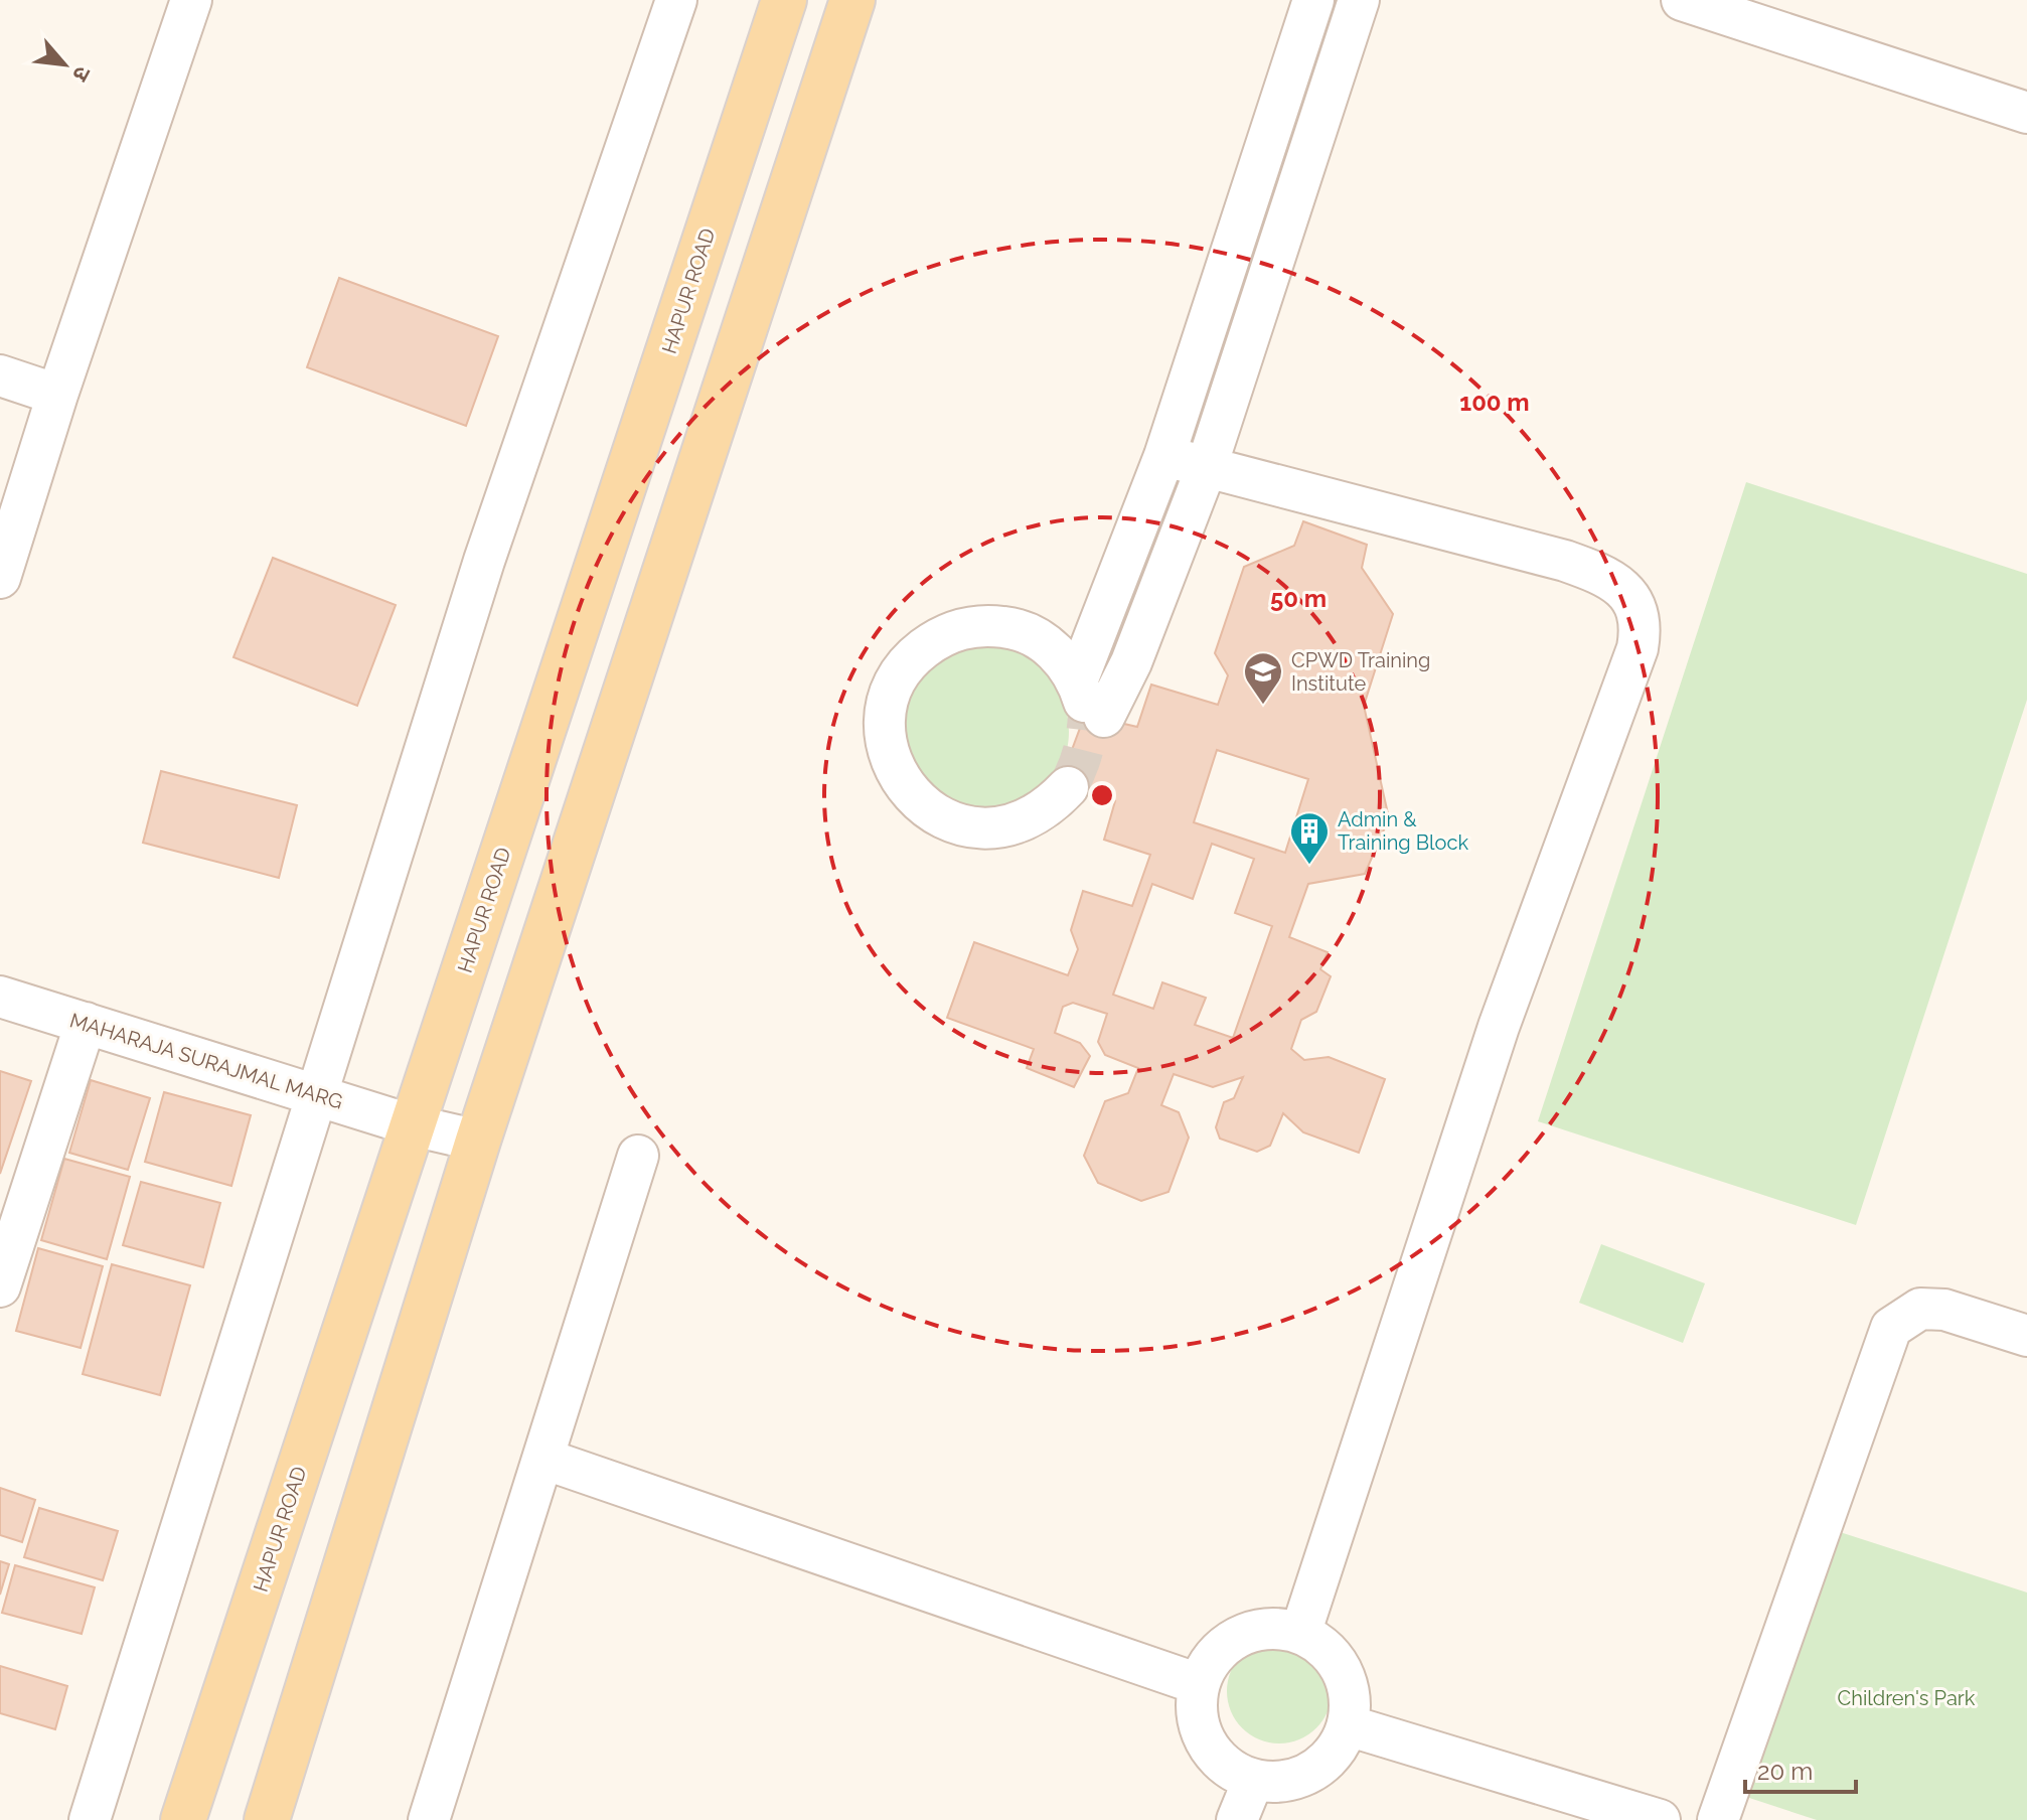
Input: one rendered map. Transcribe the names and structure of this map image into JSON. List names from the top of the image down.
{
  "streets": {
    "main road": ["HAPUR ROAD"],
    "street": ["MAHARAJA SURAJMAL MARG"]
  },
  "crossings": [
    ["HAPUR ROAD", "MAHARAJA SURAJMAL MARG"]
  ],
  "parks": ["Children's Park"],
  "places": {
    "school or university": ["CPWD Training Institute"],
    "building": ["Admin & Training Block"]
  },
  "scale_bar": "20 m",
  "north": "bottom right",
  "rings": ["100 m", "50 m"]
}
